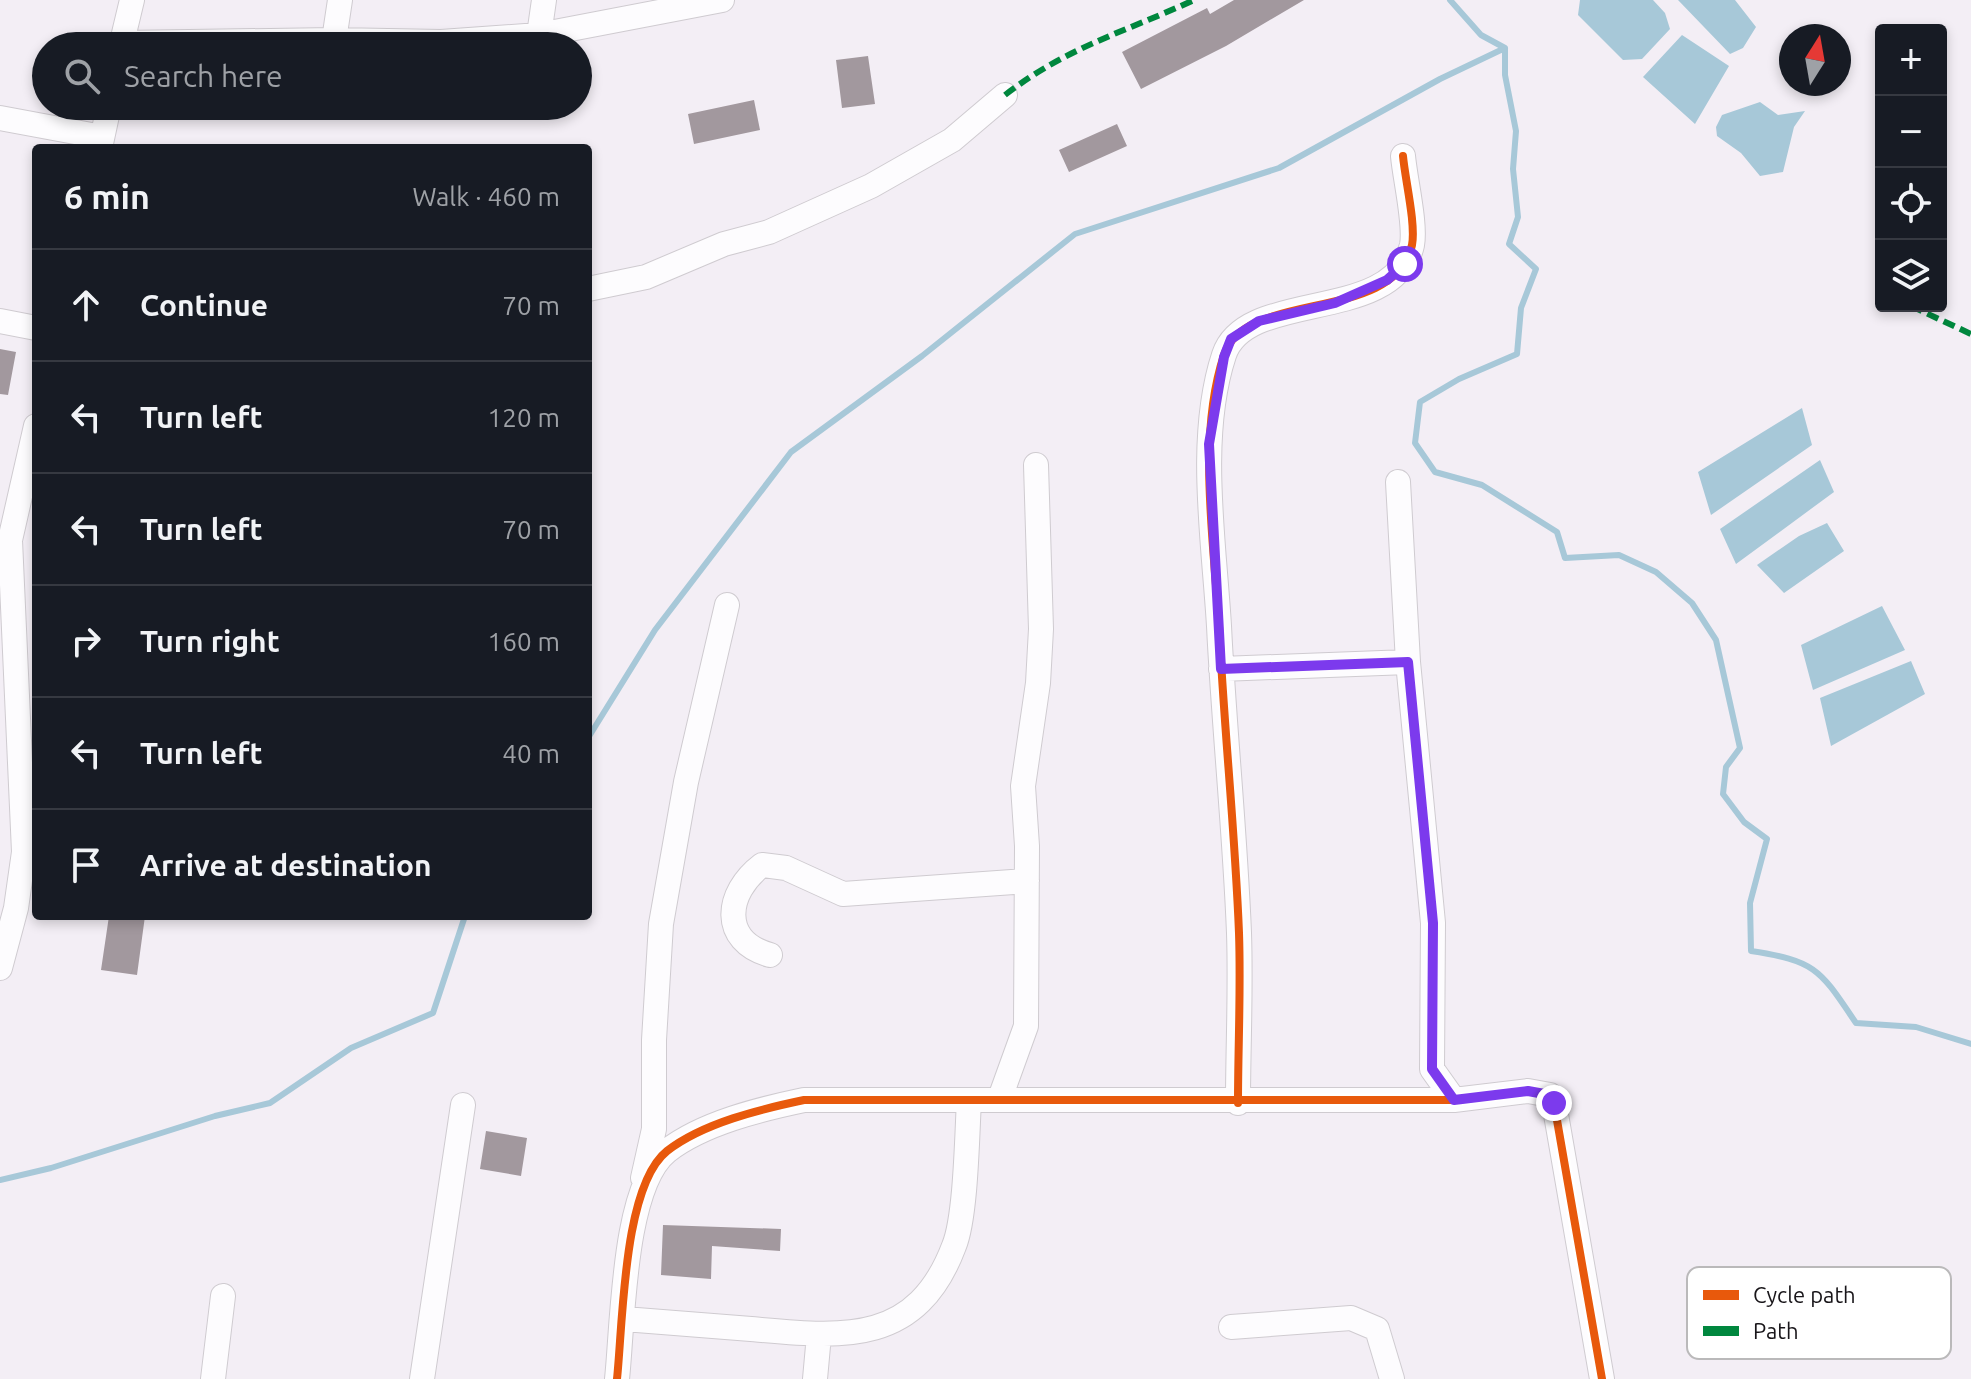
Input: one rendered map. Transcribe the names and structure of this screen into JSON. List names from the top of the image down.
{
  "legend": ["Cycle path", "Path"],
  "north": "top",
  "page": {
    "map_buttons": ["+", "−"],
    "search": "Search here",
    "heading": ["6 min", "Walk · 460 m"],
    "list": [
      ["Continue", "70 m"],
      ["Turn left", "120 m"],
      ["Turn left", "70 m"],
      ["Turn right", "160 m"],
      ["Turn left", "40 m"],
      "Arrive at destination"
    ]
  }
}
